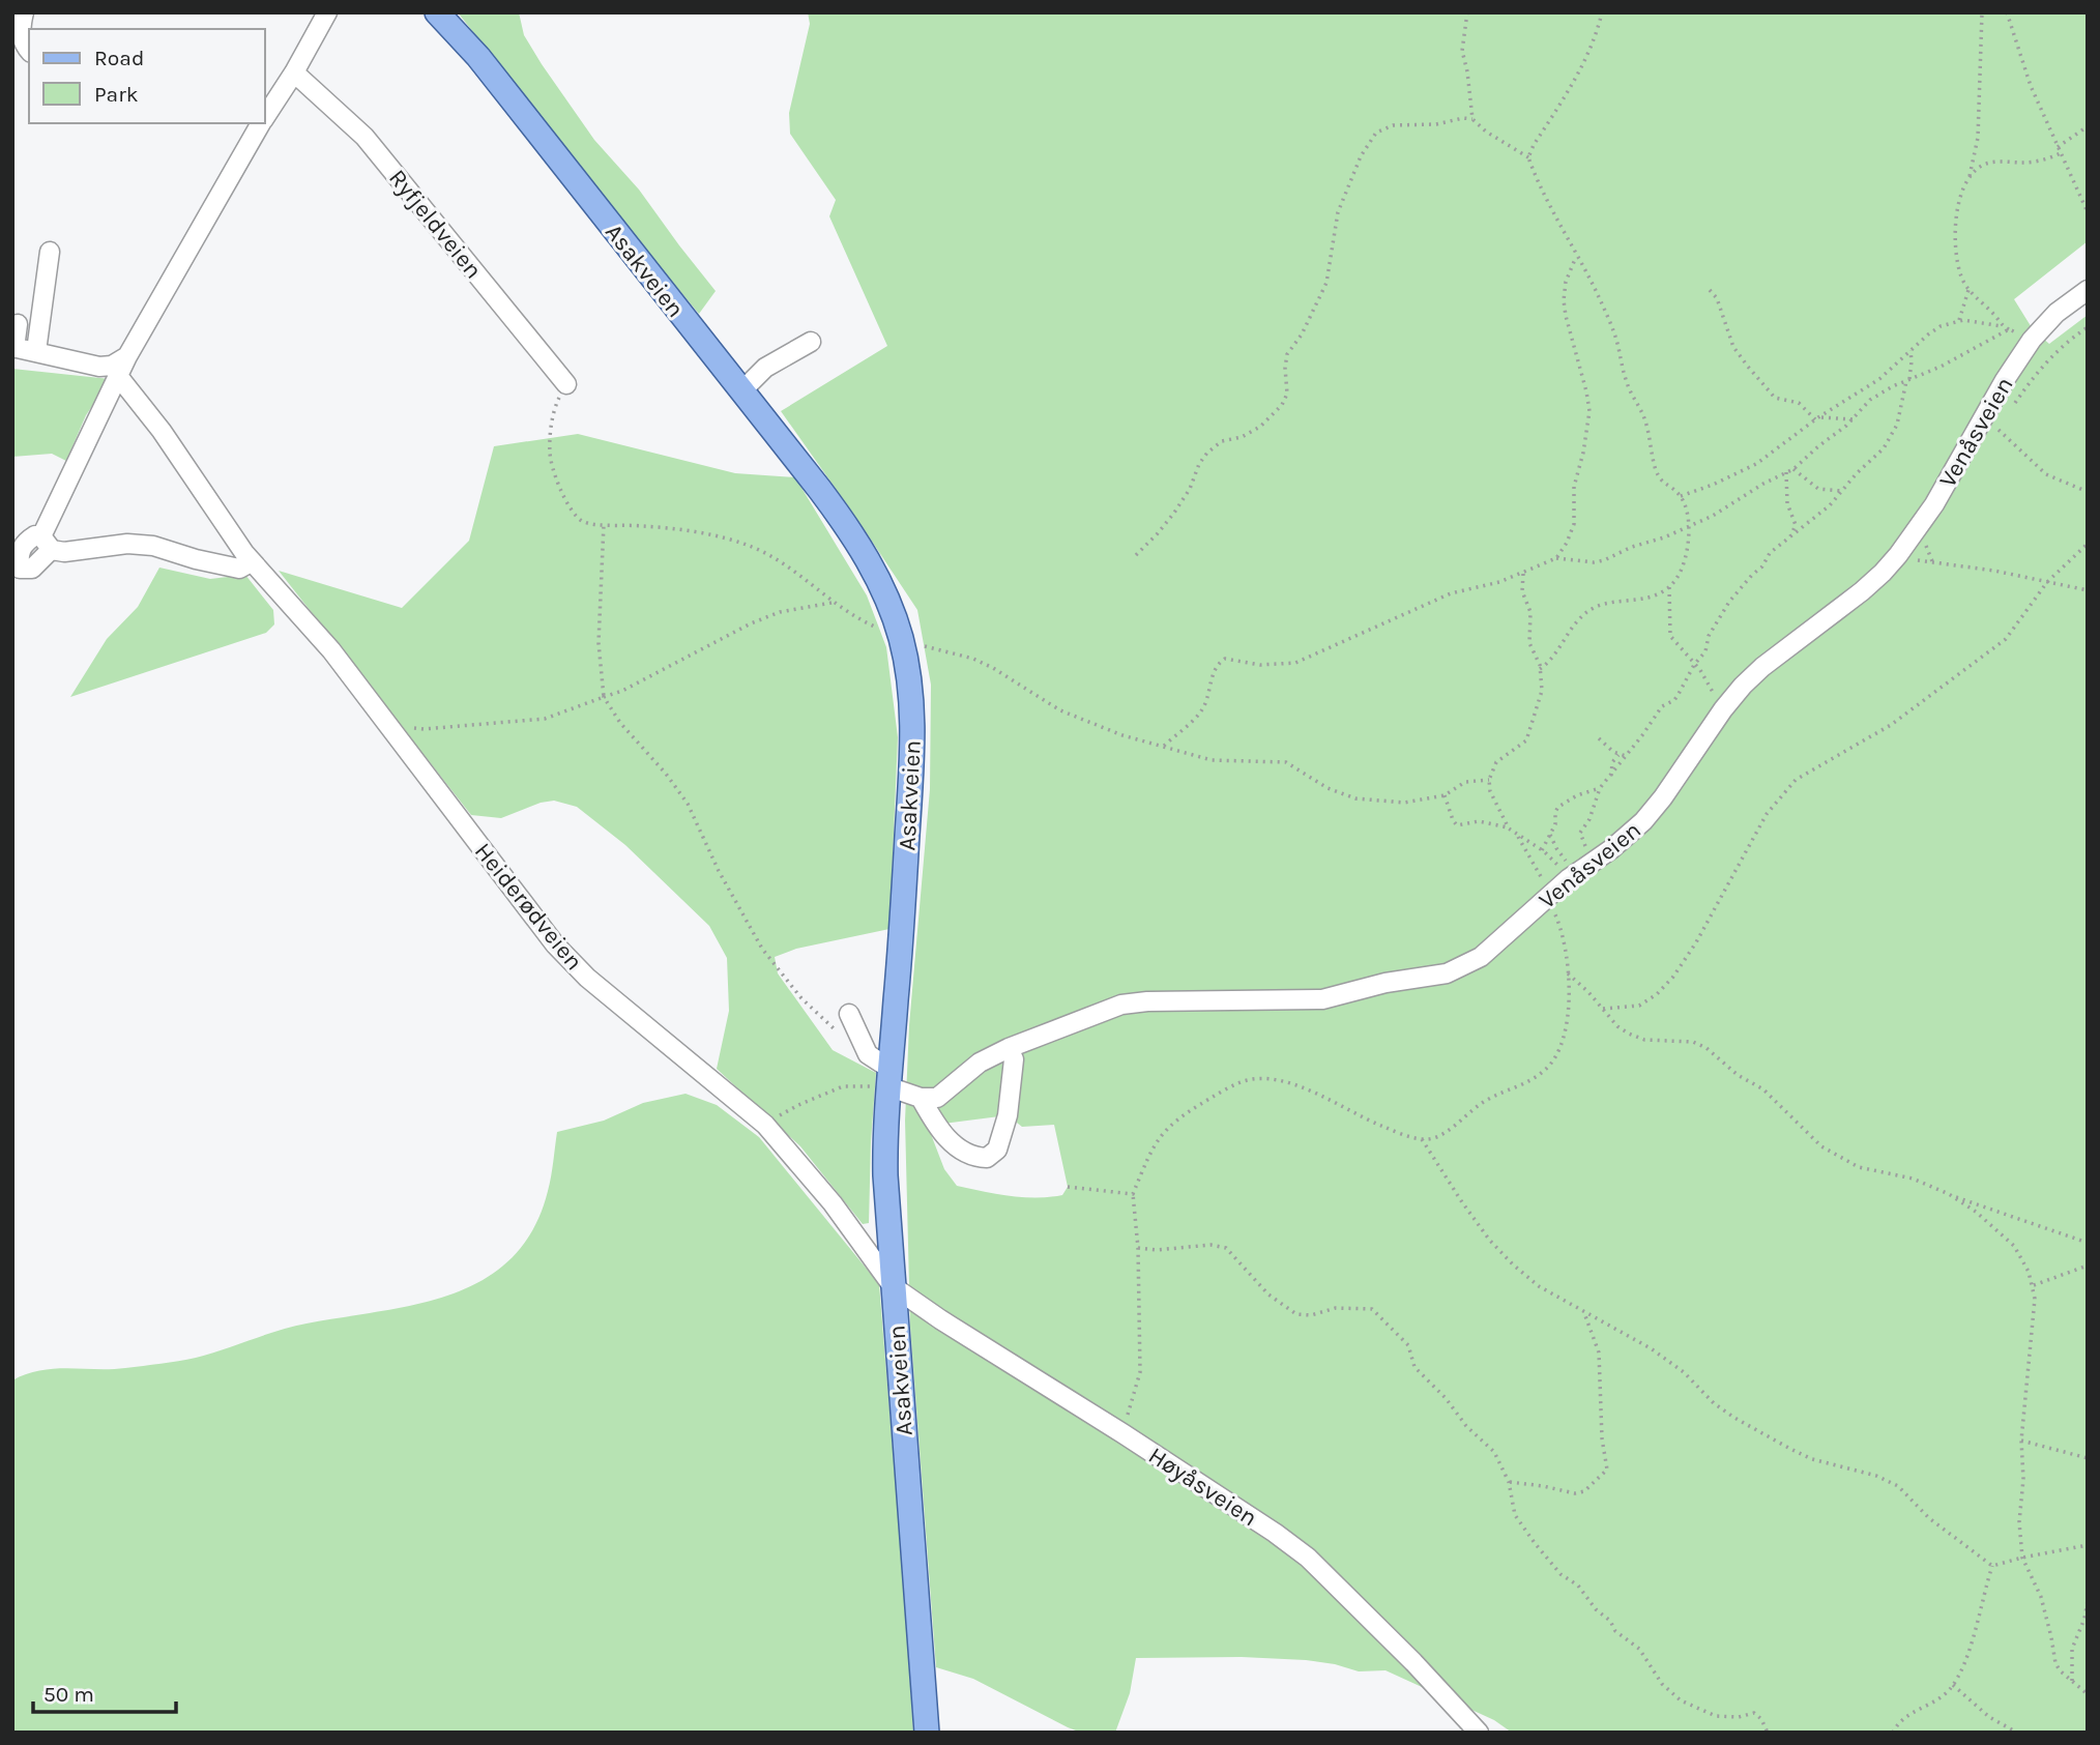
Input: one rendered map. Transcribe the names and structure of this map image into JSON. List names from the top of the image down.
{
  "streets": {
    "main road": ["Asakveien"],
    "street": [
      "Ryfjeldveien",
      "Venåsveien",
      "Heiderødveien",
      "Høyåsveien"
    ]
  },
  "crossings": [
    ["Asakveien", "Heiderødveien"],
    ["Asakveien", "Høyåsveien"],
    ["Heiderødveien", "Høyåsveien"]
  ],
  "legend": ["Road", "Park"],
  "scale_bar": "50 m"
}
